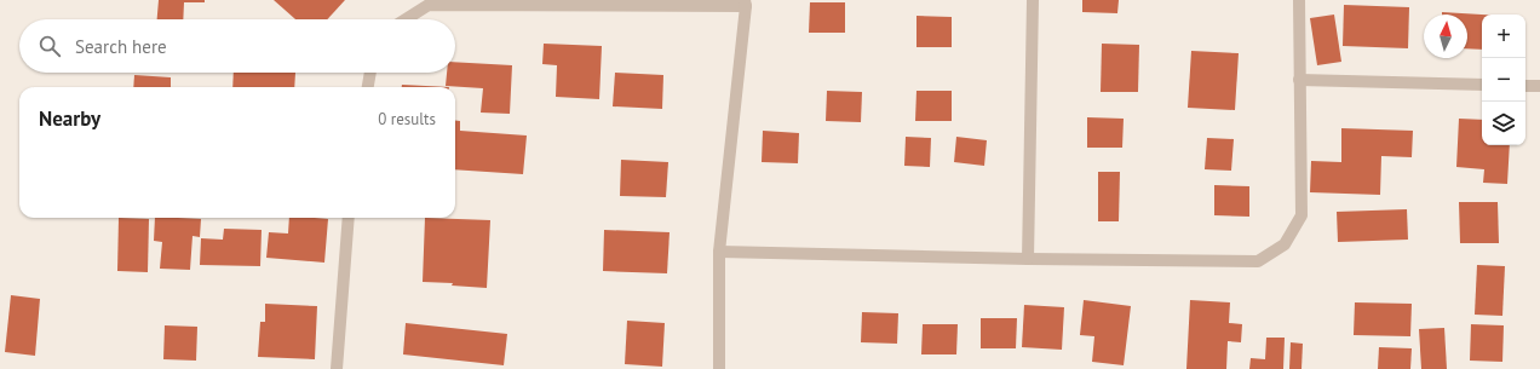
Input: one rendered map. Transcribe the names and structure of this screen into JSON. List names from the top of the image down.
{
  "north": "top",
  "page": {
    "map_buttons": ["+", "−"],
    "search": "Search here",
    "heading": ["Nearby", "0 results"]
  }
}
